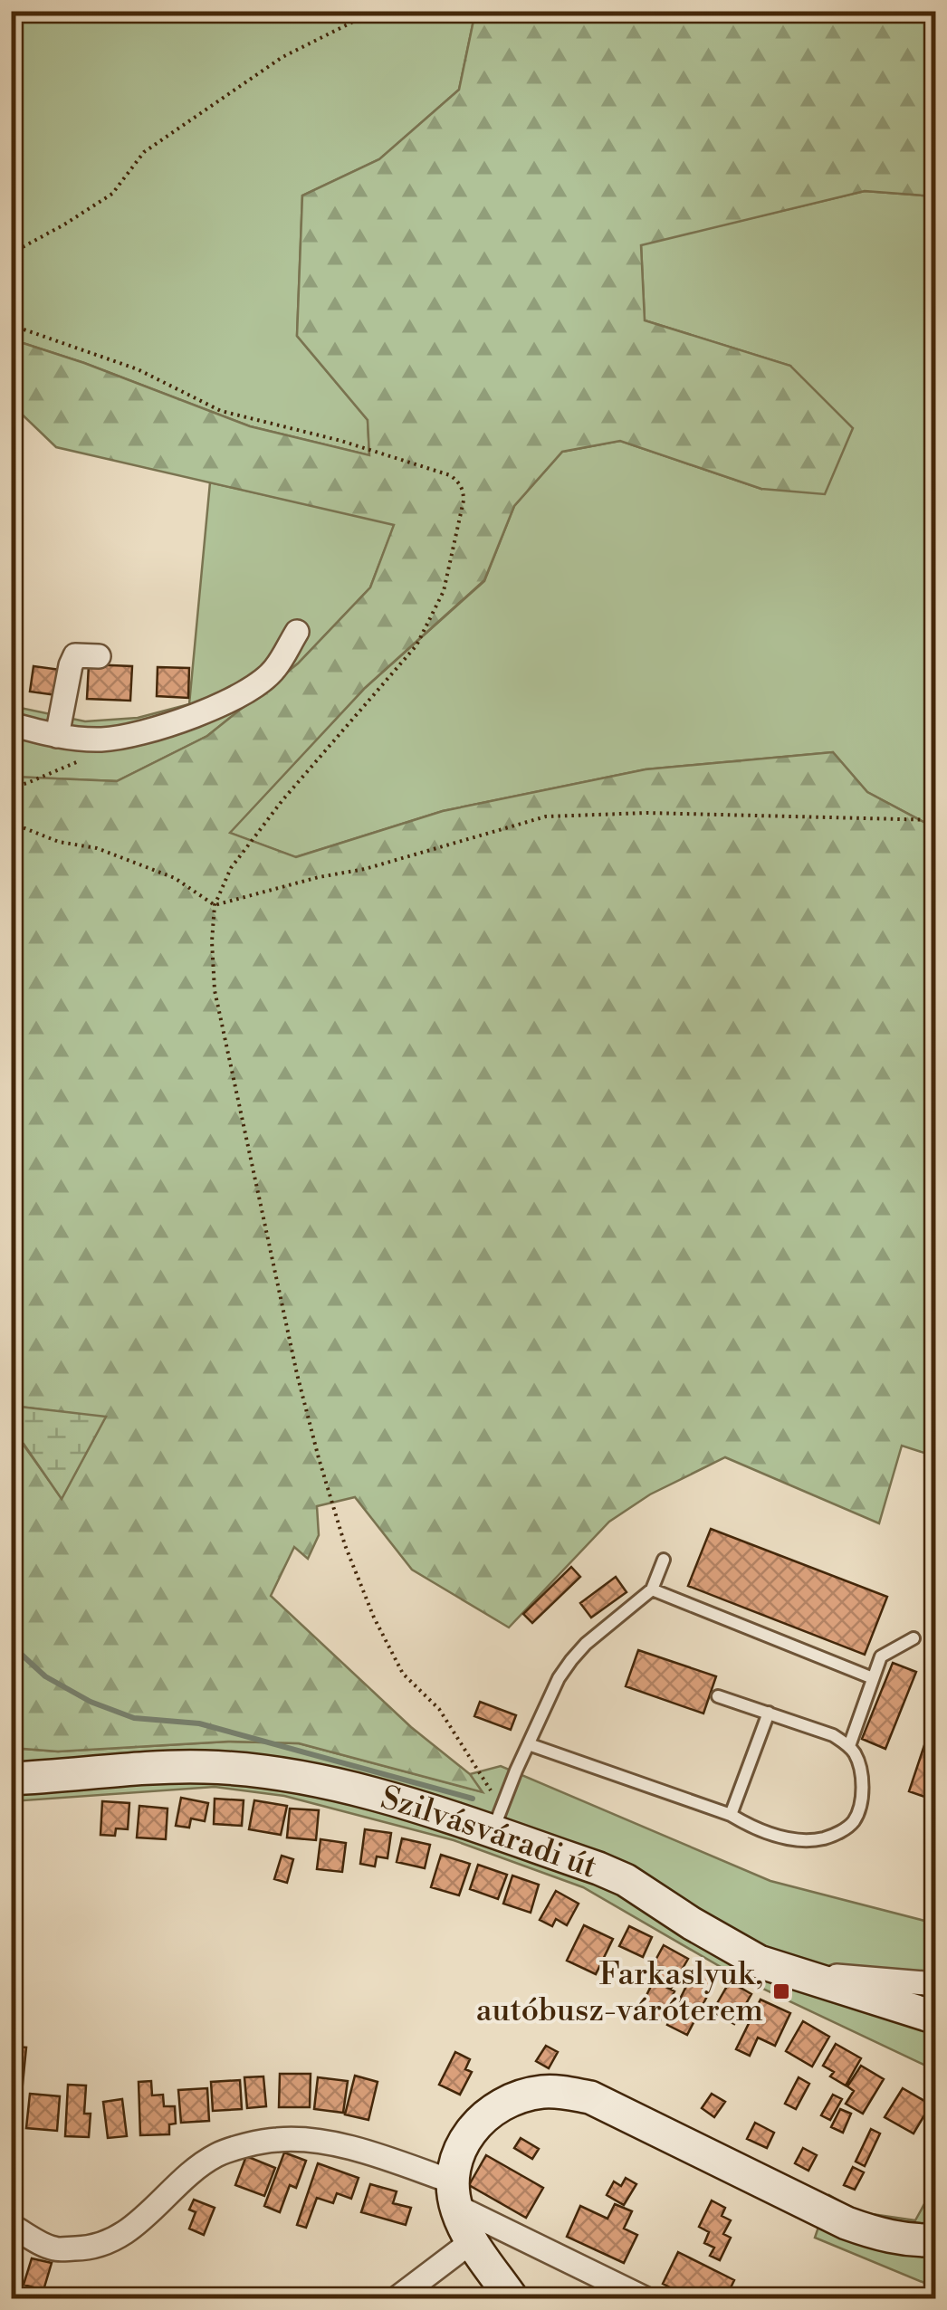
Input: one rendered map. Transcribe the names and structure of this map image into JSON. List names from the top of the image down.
{
  "streets": {
    "main road": ["Szilvásváradi út"]
  },
  "places": {
    "transit": ["Farkaslyuk, autóbusz-váróterem"]
  }
}
